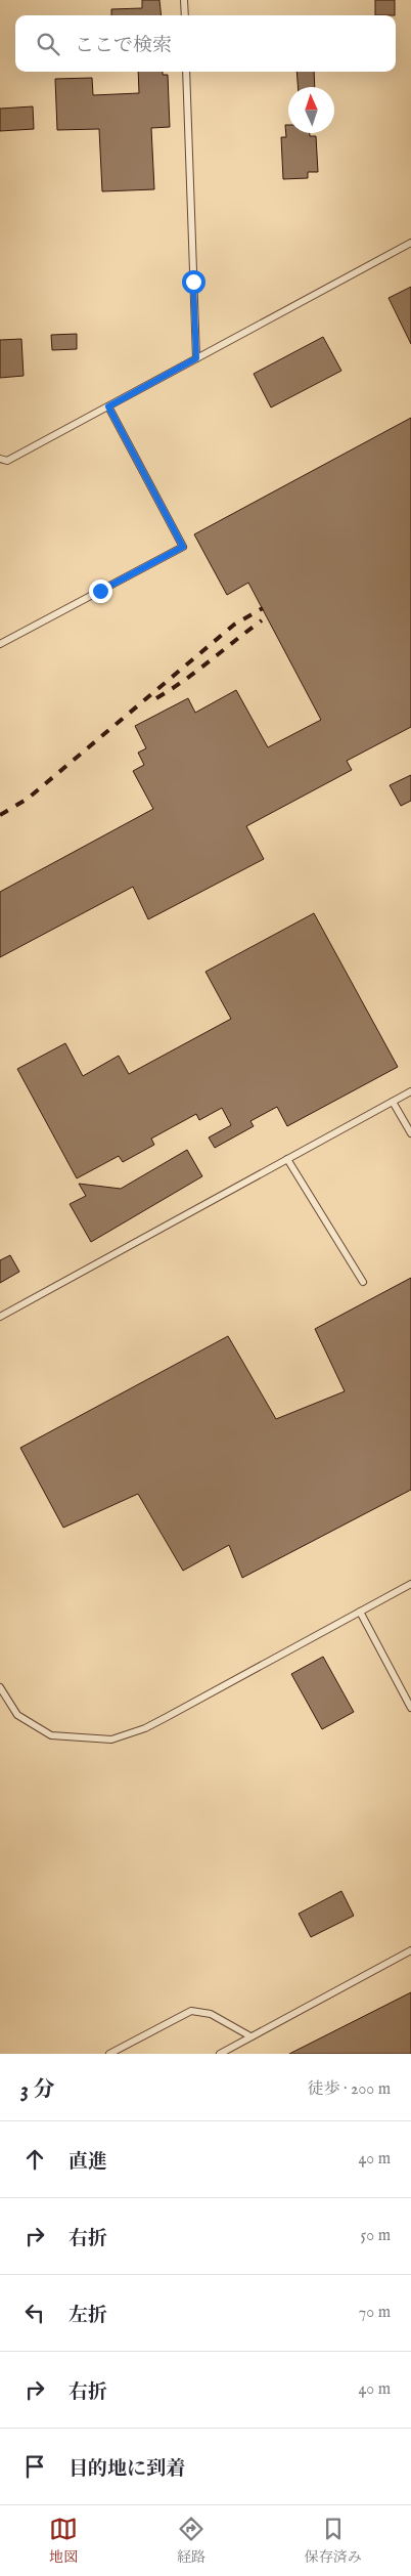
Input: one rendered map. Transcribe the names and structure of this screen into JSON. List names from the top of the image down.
{
  "north": "top",
  "page": {
    "search": "ここで検索",
    "heading": ["3 分", "徒歩 · 200 m"],
    "list": [
      ["直進", "40 m"],
      ["右折", "50 m"],
      ["左折", "70 m"],
      ["右折", "40 m"],
      "目的地に到着"
    ],
    "nav": ["地図", "経路", "保存済み"]
  }
}
